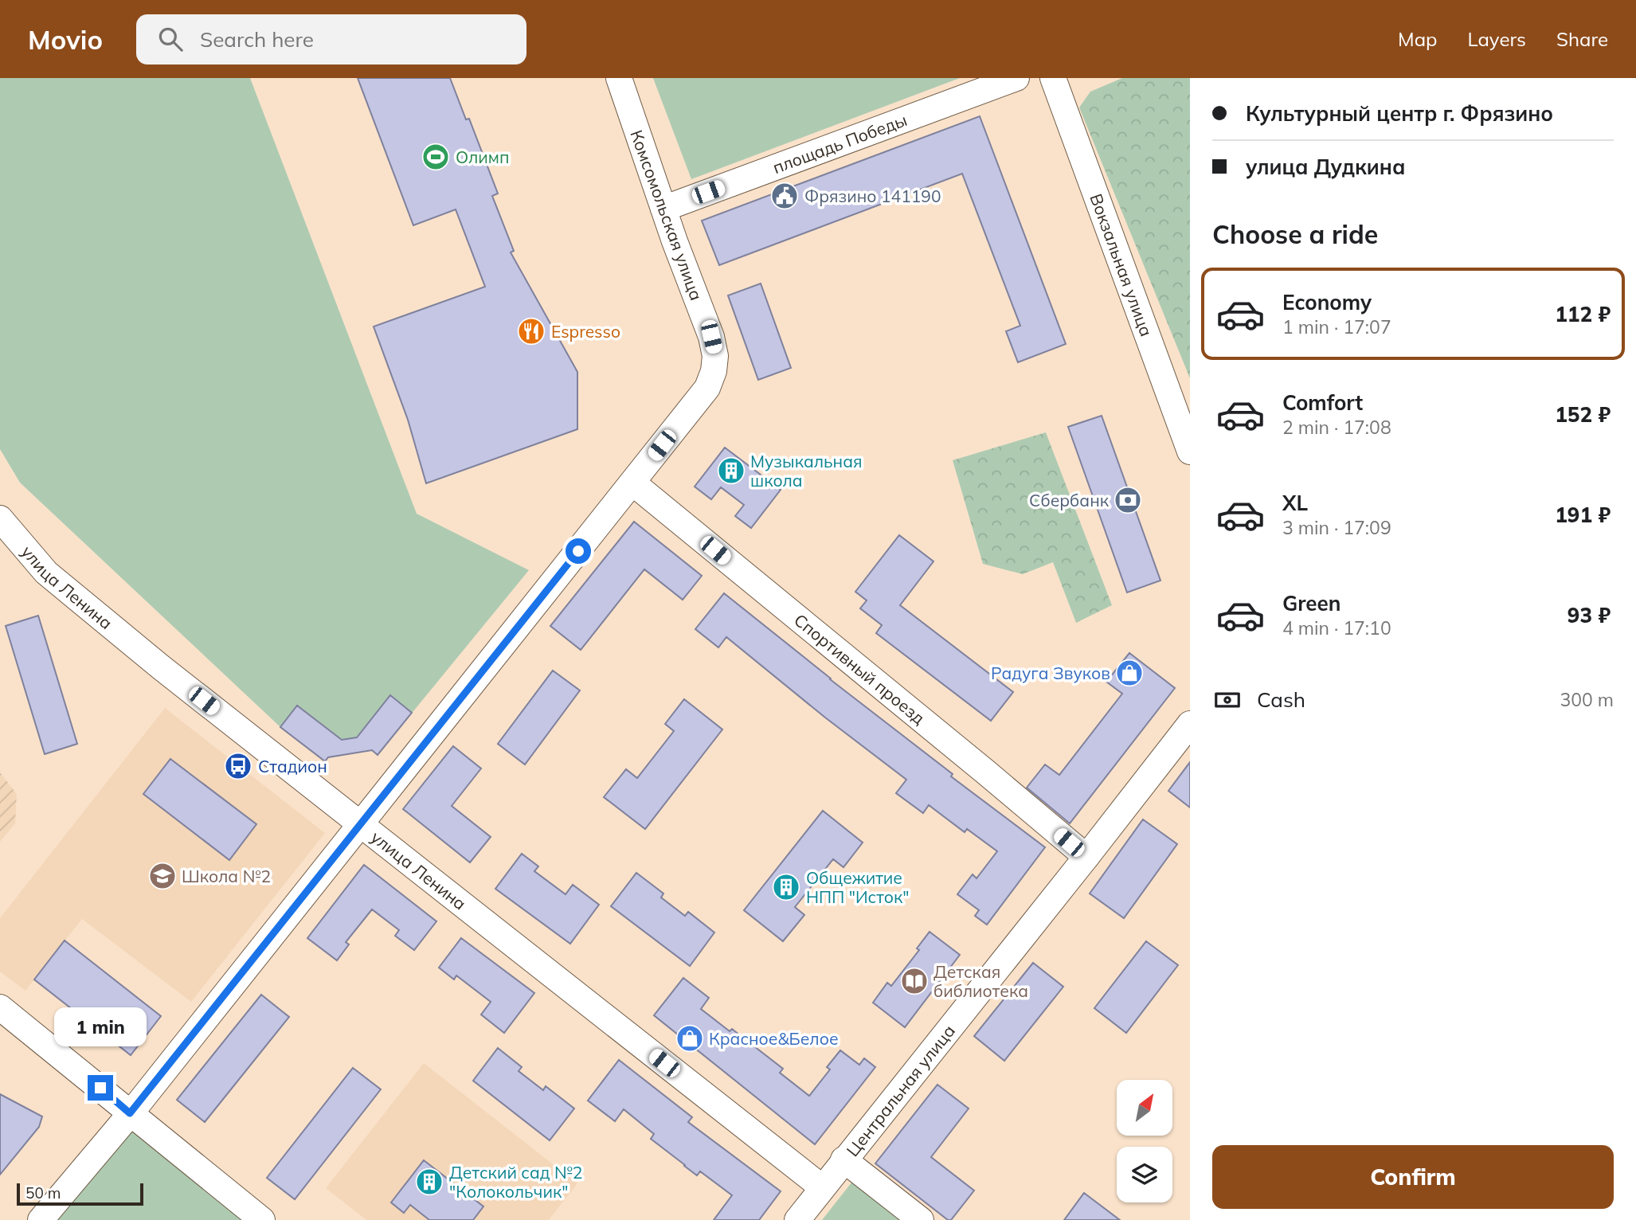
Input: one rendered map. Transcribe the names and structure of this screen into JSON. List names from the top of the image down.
{
  "streets": {
    "street": [
      "площадь Победы",
      "Комсомольская улица",
      "Вокзальная улица",
      "улица Ленина",
      "Спортивный проезд",
      "Центральная улица"
    ]
  },
  "crossings": [
    ["площадь Победы", "Комсомольская улица"],
    ["Комсомольская улица", "улица Ленина"],
    ["Комсомольская улица", "Спортивный проезд"],
    ["улица Ленина", "Центральная улица"],
    ["Спортивный проезд", "Центральная улица"]
  ],
  "places": {
    "sports": ["Олимп"],
    "public building": ["Фрязино 141190"],
    "restaurant": ["Espresso"],
    "building": ["Музыкальная школа", "Общежитие НПП \"Исток\"", "Детский сад №2 \"Колокольчик\""],
    "bank": ["Сбербанк"],
    "shop": ["Радуга Звуков", "Красное&Белое"],
    "bus stop": ["Стадион"],
    "school or university": ["Школа №2"],
    "library": ["Детская библиотека"]
  },
  "scale_bar": "50 m",
  "north": "top right",
  "page": {
    "header": "Movio",
    "search": "Search here",
    "nav": ["Map", "Layers", "Share"],
    "banner": ["Культурный центр г. Фрязино", "улица Дудкина"],
    "heading": "Choose a ride",
    "list": [
      {
        "name": "Economy",
        "note": "1 min · 17:07",
        "value": "112 ₽"
      },
      {
        "name": "Comfort",
        "note": "2 min · 17:08",
        "value": "152 ₽"
      },
      {
        "name": "XL",
        "note": "3 min · 17:09",
        "value": "191 ₽"
      },
      {
        "name": "Green",
        "note": "4 min · 17:10",
        "value": "93 ₽"
      }
    ],
    "pay": ["Cash", "300 m"],
    "bubble": "1 min",
    "buttons": "Confirm",
    "scale": "50 m"
  }
}
